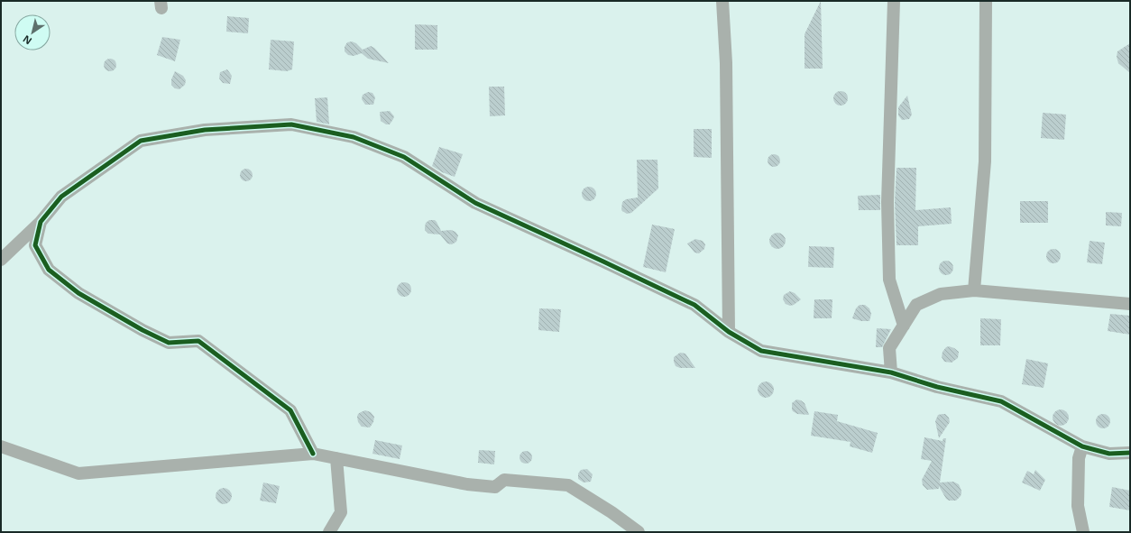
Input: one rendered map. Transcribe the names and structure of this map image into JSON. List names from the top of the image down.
{
  "north": "bottom left"
}
